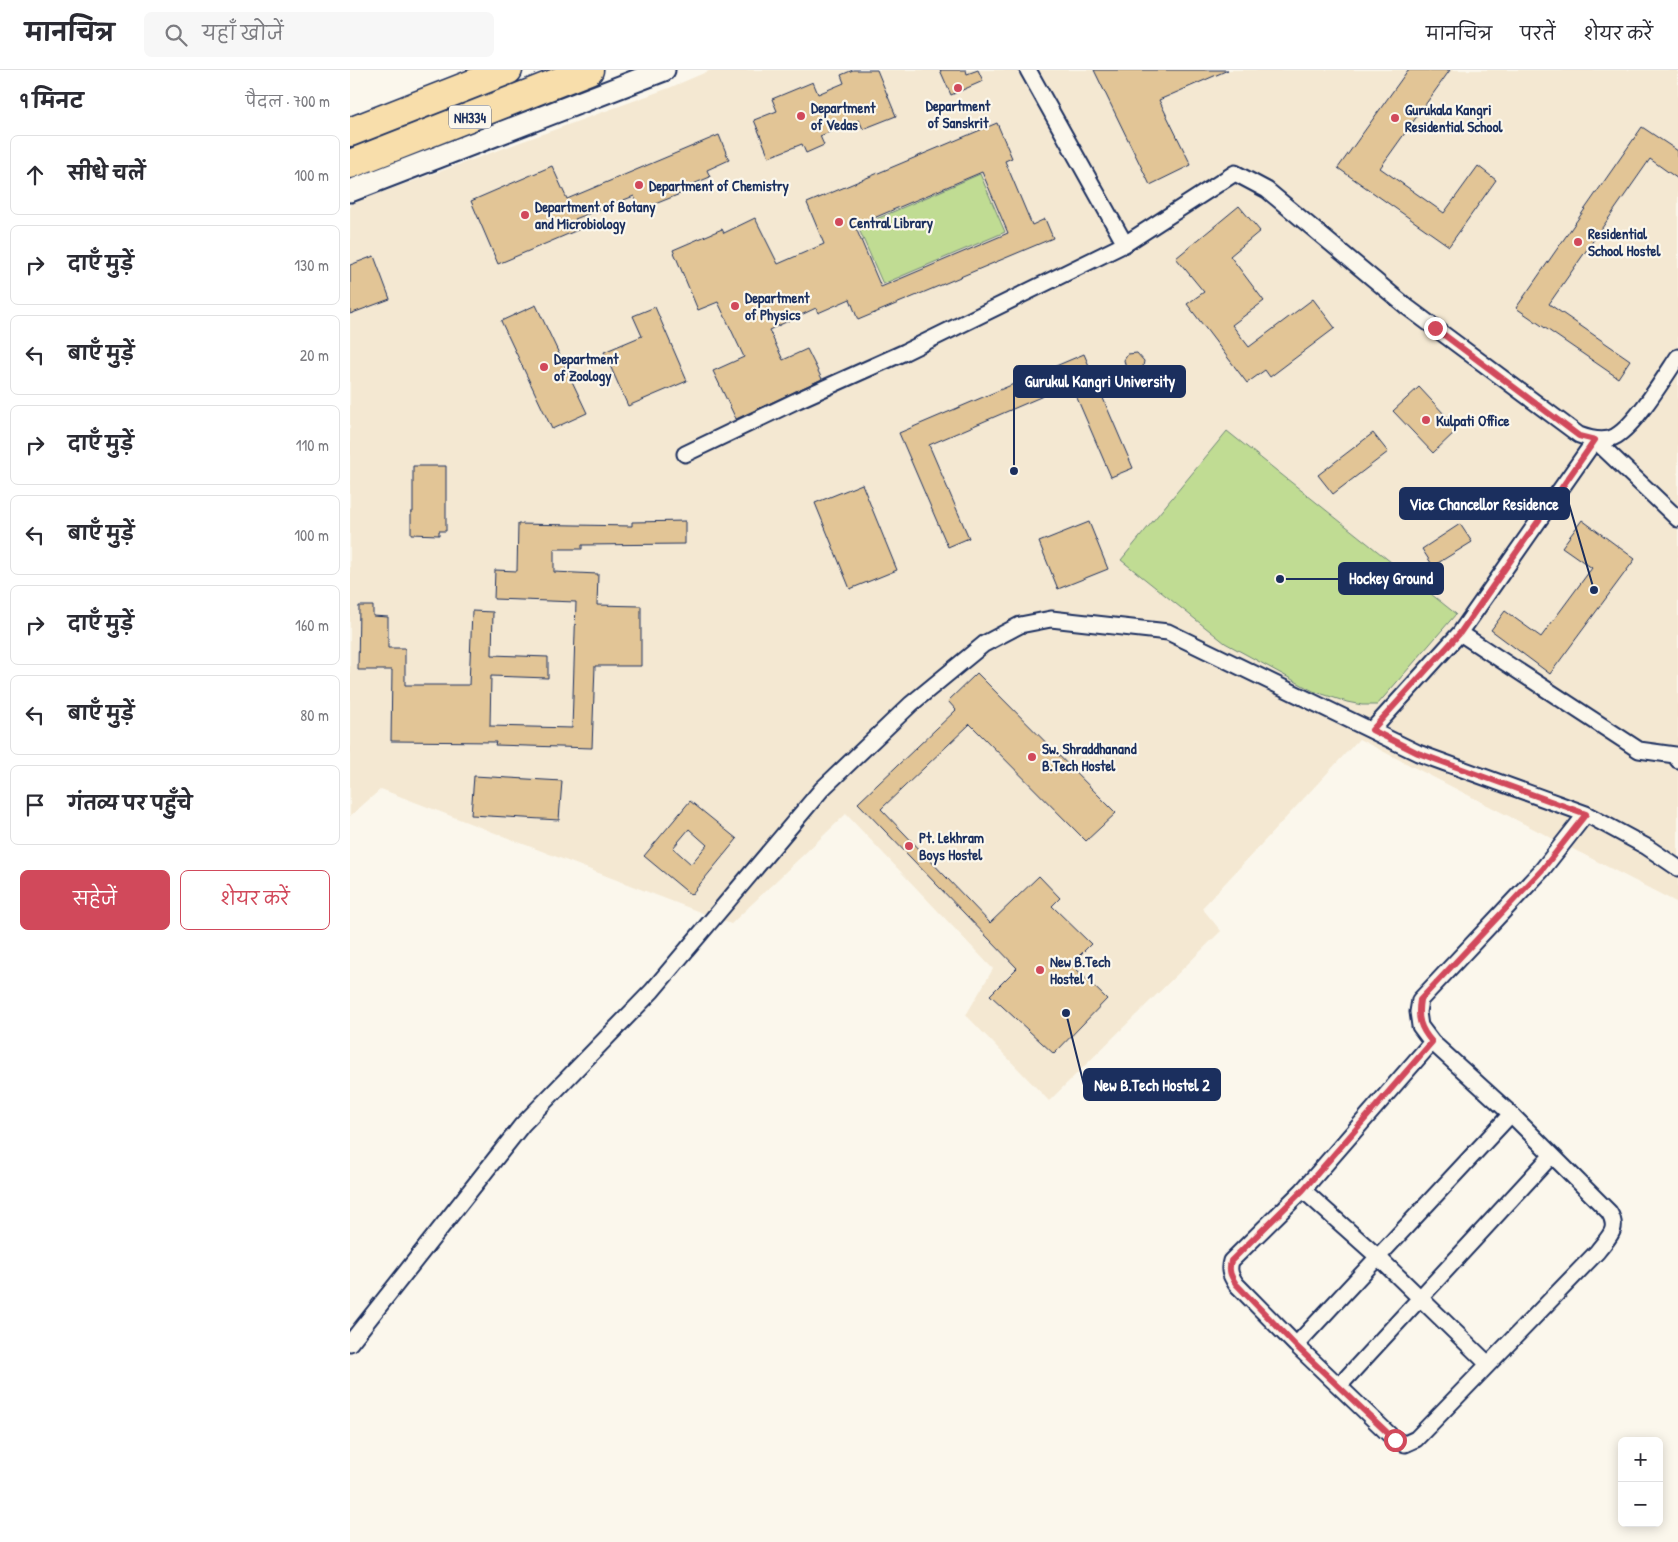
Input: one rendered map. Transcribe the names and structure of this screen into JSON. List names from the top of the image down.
{
  "streets": {
    "highway": ["NH334"]
  },
  "places": [
    "Department of Sanskrit",
    "Department of Vedas",
    "Gurukala Kangri Residential School",
    "Department of Chemistry",
    "Department of Botany and Microbiology",
    "Central Library",
    "Residential School Hostel",
    "Department of Physics",
    "Department of Zoology",
    "Kulpati Office",
    "Gurukul Kangri University",
    "Hockey Ground",
    "Vice Chancellor Residence",
    "Sw. Shraddhanand B.Tech Hostel",
    "Pt. Lekhram Boys Hostel",
    "New B.Tech Hostel 1",
    "New B.Tech Hostel 2"
  ],
  "page": {
    "header": "मानचित्र",
    "search": "यहाँ खोजें",
    "nav": ["मानचित्र", "परतें", "शेयर करें"],
    "heading": ["9 मिनट", "पैदल · 700 m"],
    "list": [
      ["सीधे चलें", "100 m"],
      ["दाएँ मुड़ें", "130 m"],
      ["बाएँ मुड़ें", "20 m"],
      ["दाएँ मुड़ें", "110 m"],
      ["बाएँ मुड़ें", "100 m"],
      ["दाएँ मुड़ें", "160 m"],
      ["बाएँ मुड़ें", "80 m"],
      "गंतव्य पर पहुँचे"
    ],
    "buttons": ["सहेजें", "शेयर करें"],
    "map_buttons": ["+", "−"]
  }
}
